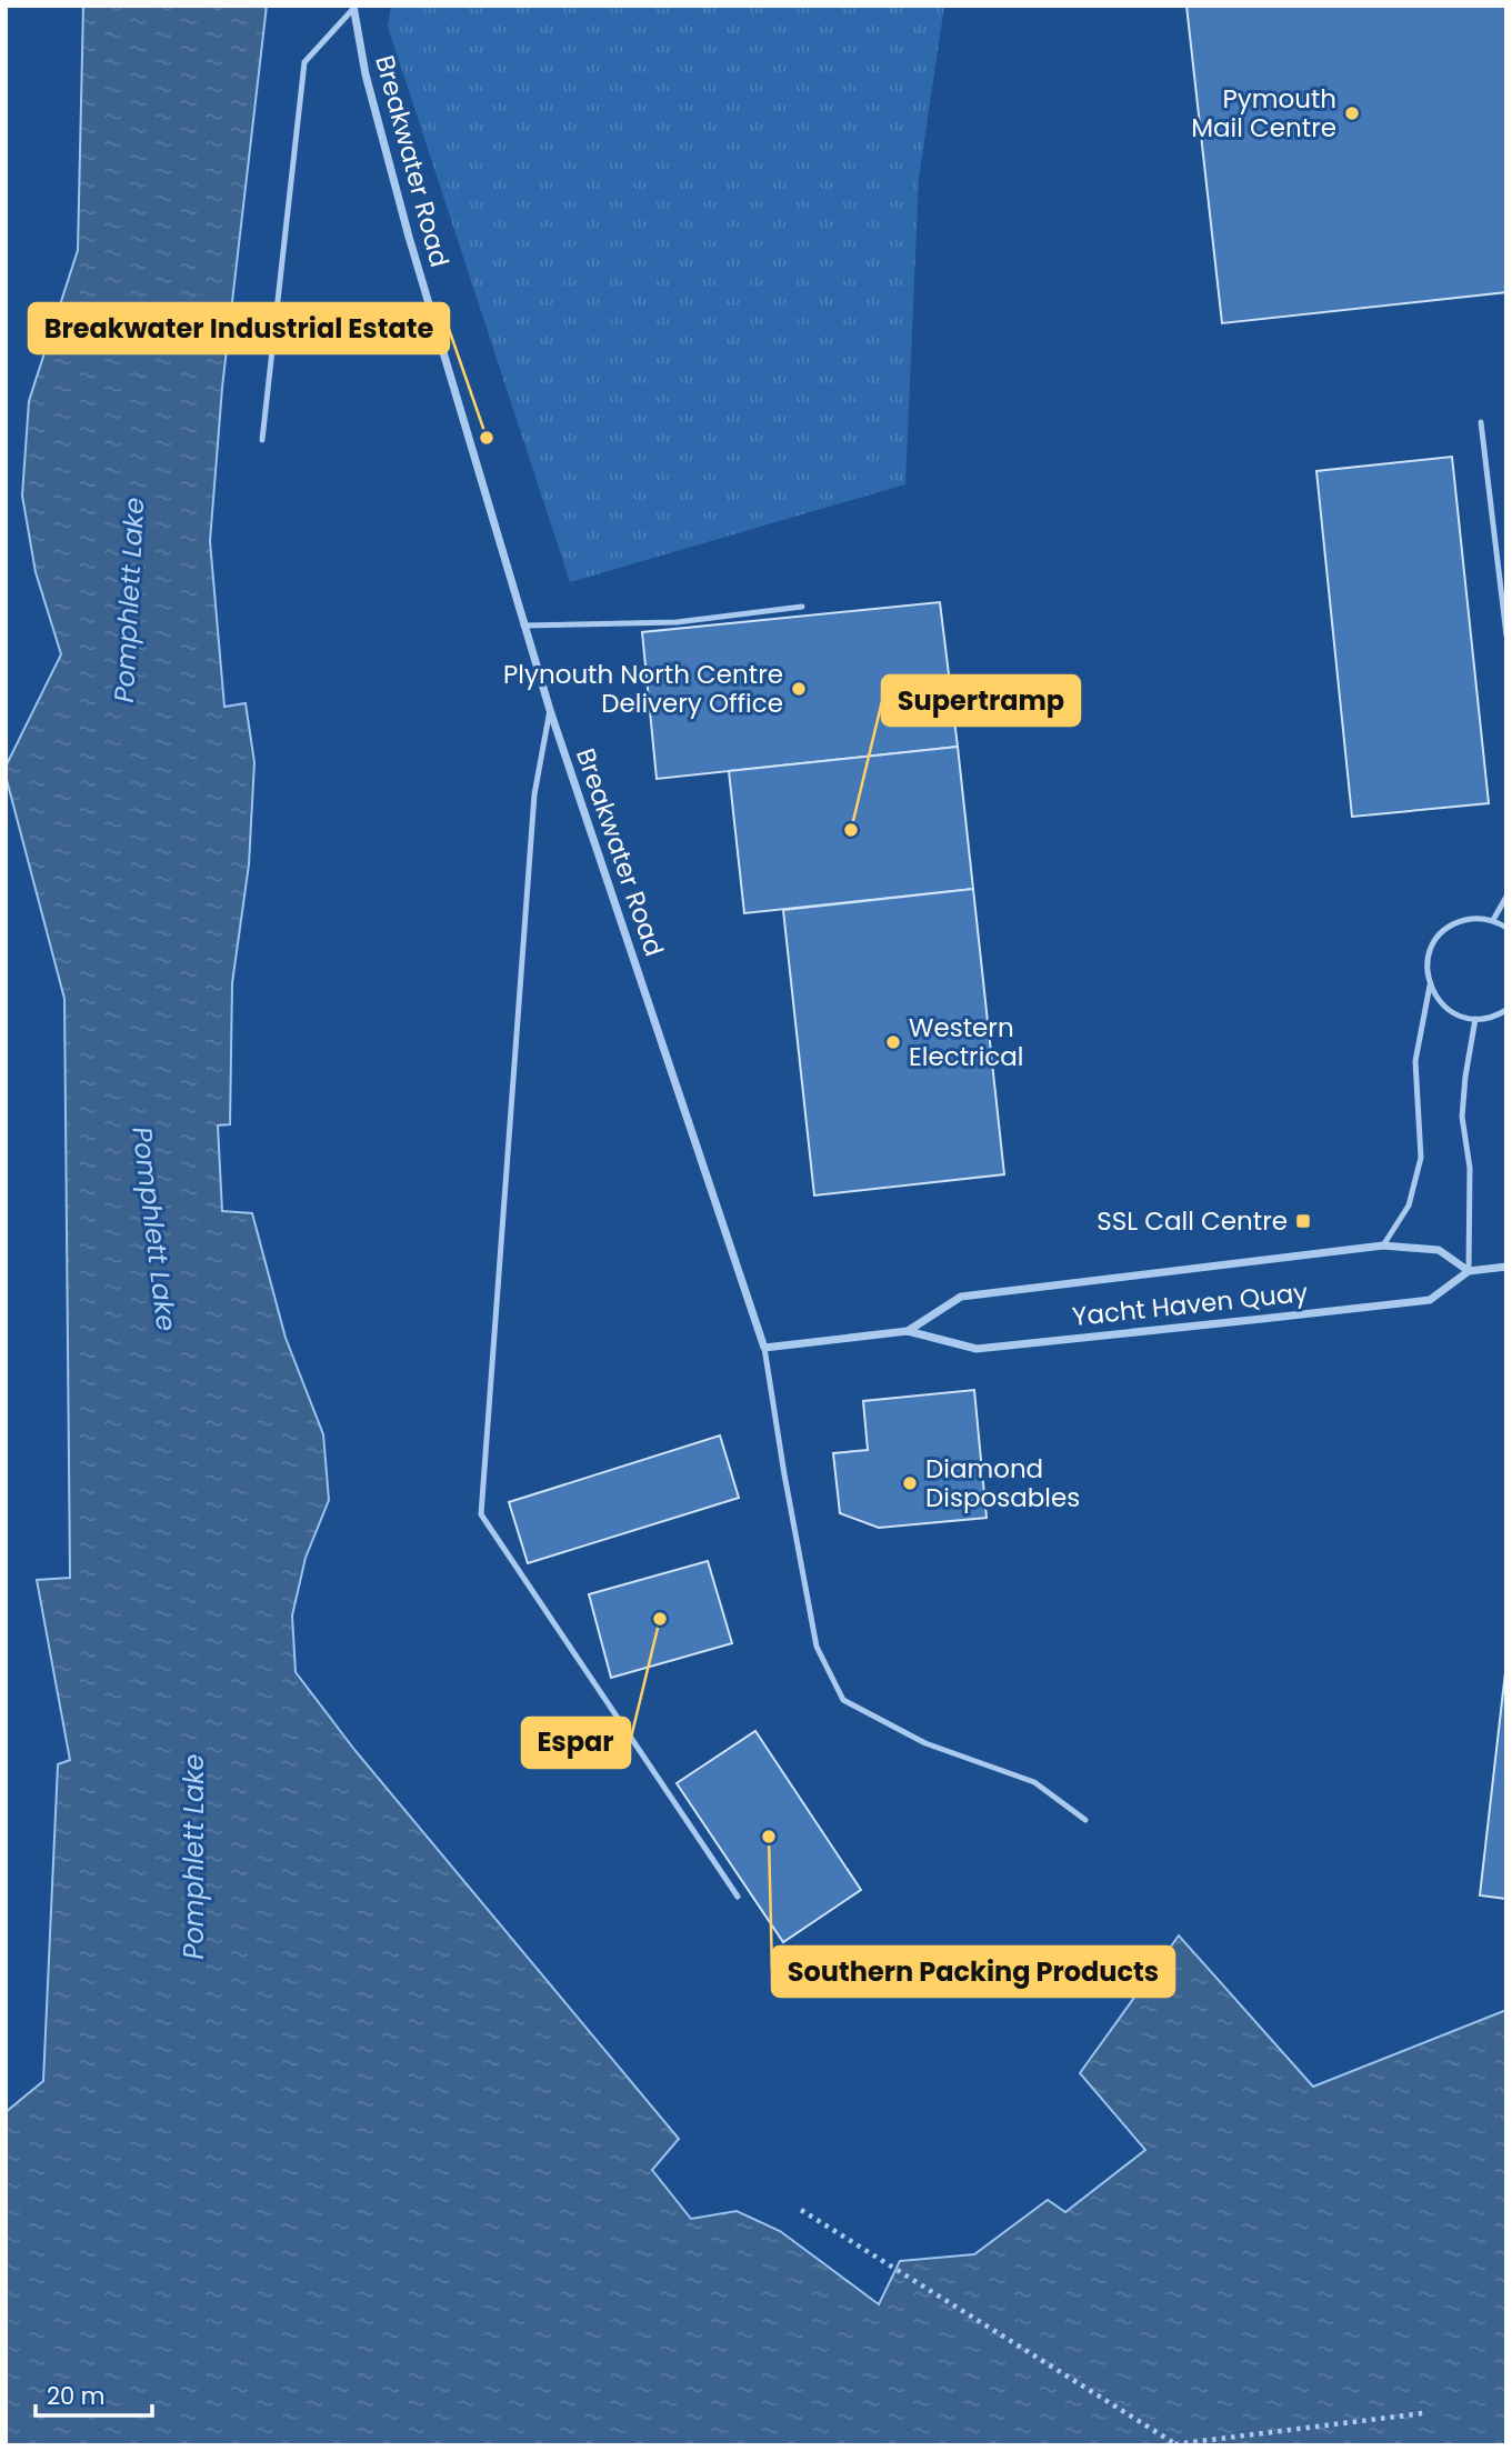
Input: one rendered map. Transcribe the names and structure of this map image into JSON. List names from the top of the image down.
{
  "streets": {
    "street": ["Breakwater Road", "Yacht Haven Quay"]
  },
  "crossings": [
    ["Breakwater Road", "Yacht Haven Quay"]
  ],
  "water": ["Pomphlett Lake"],
  "places": {
    "other": [
      "Pymouth Mail Centre",
      "Breakwater Industrial Estate",
      "Plynouth North Centre Delivery Office",
      "Supertramp",
      "Western Electrical",
      "Diamond Disposables",
      "Espar",
      "Southern Packing Products"
    ],
    "transit": ["SSL Call Centre"]
  },
  "scale_bar": "20 m"
}
